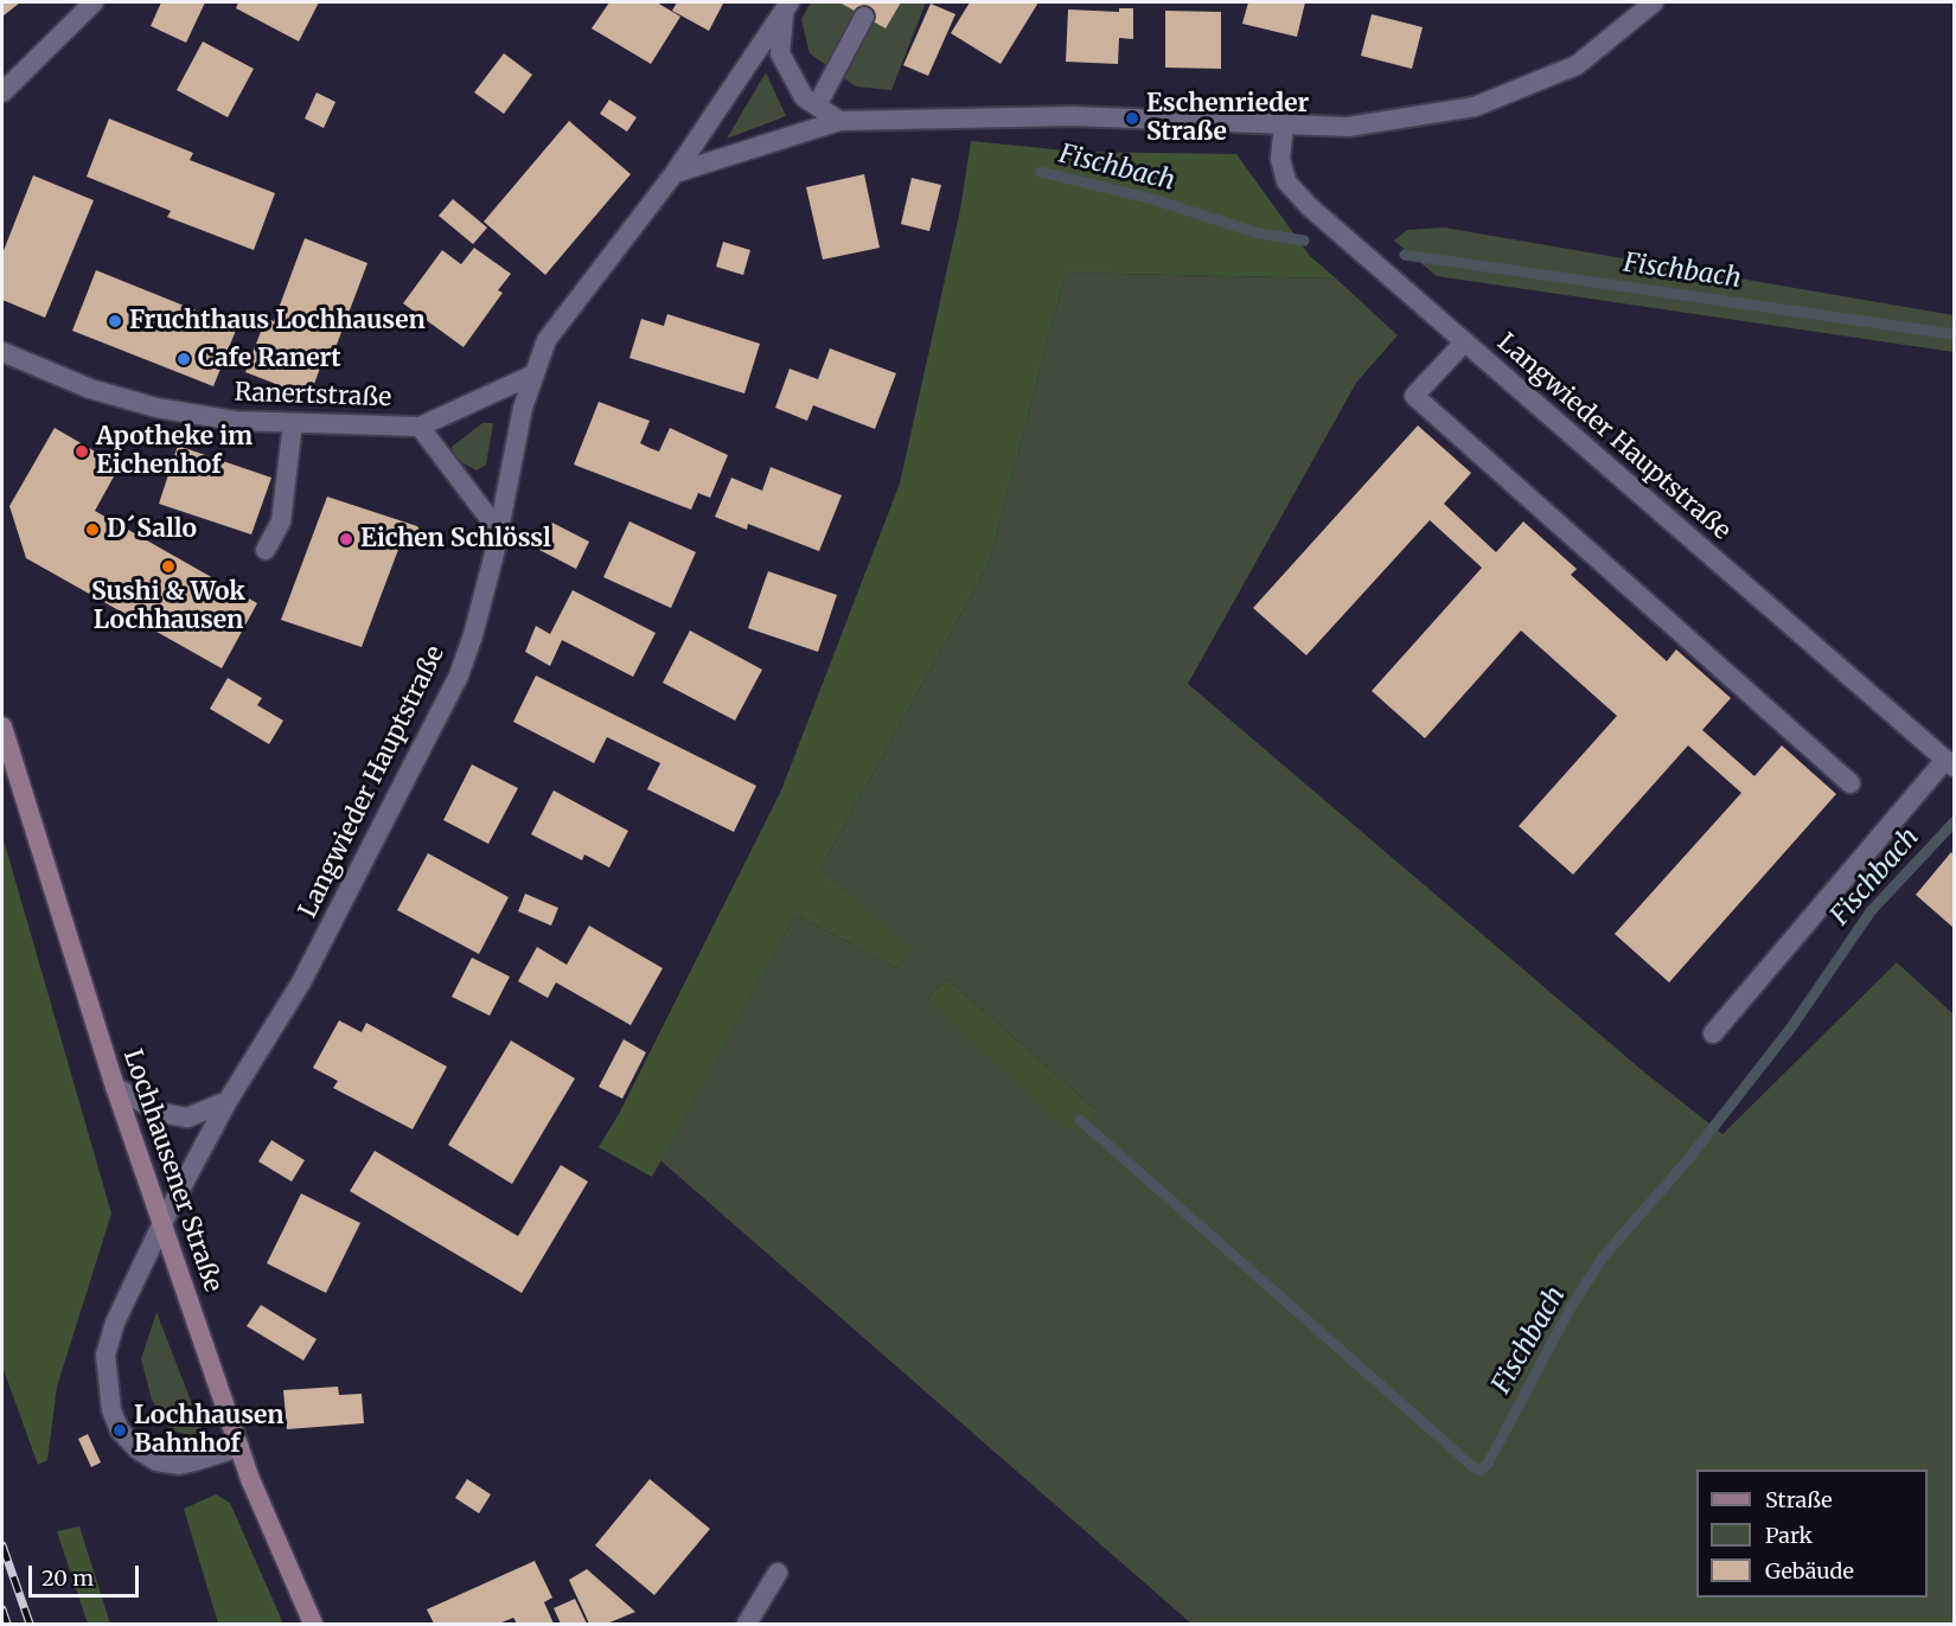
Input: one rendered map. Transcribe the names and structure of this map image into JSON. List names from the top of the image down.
{
  "streets": {
    "main road": ["Lochhausener Straße"],
    "street": ["Ranertstraße", "Langwieder Hauptstraße"]
  },
  "crossings": [
    ["Ranertstraße", "Langwieder Hauptstraße"],
    ["Langwieder Hauptstraße", "Lochhausener Straße"]
  ],
  "water": ["Fischbach"],
  "places": [
    "Eschenrieder Straße",
    "Fruchthaus Lochhausen",
    "Cafe Ranert",
    "Apotheke im Eichenhof",
    "D´Sallo",
    "Eichen Schlössl",
    "Sushi & Wok Lochhausen",
    "Lochhausen Bahnhof"
  ],
  "legend": ["Straße", "Park", "Gebäude"],
  "scale_bar": "20 m"
}
